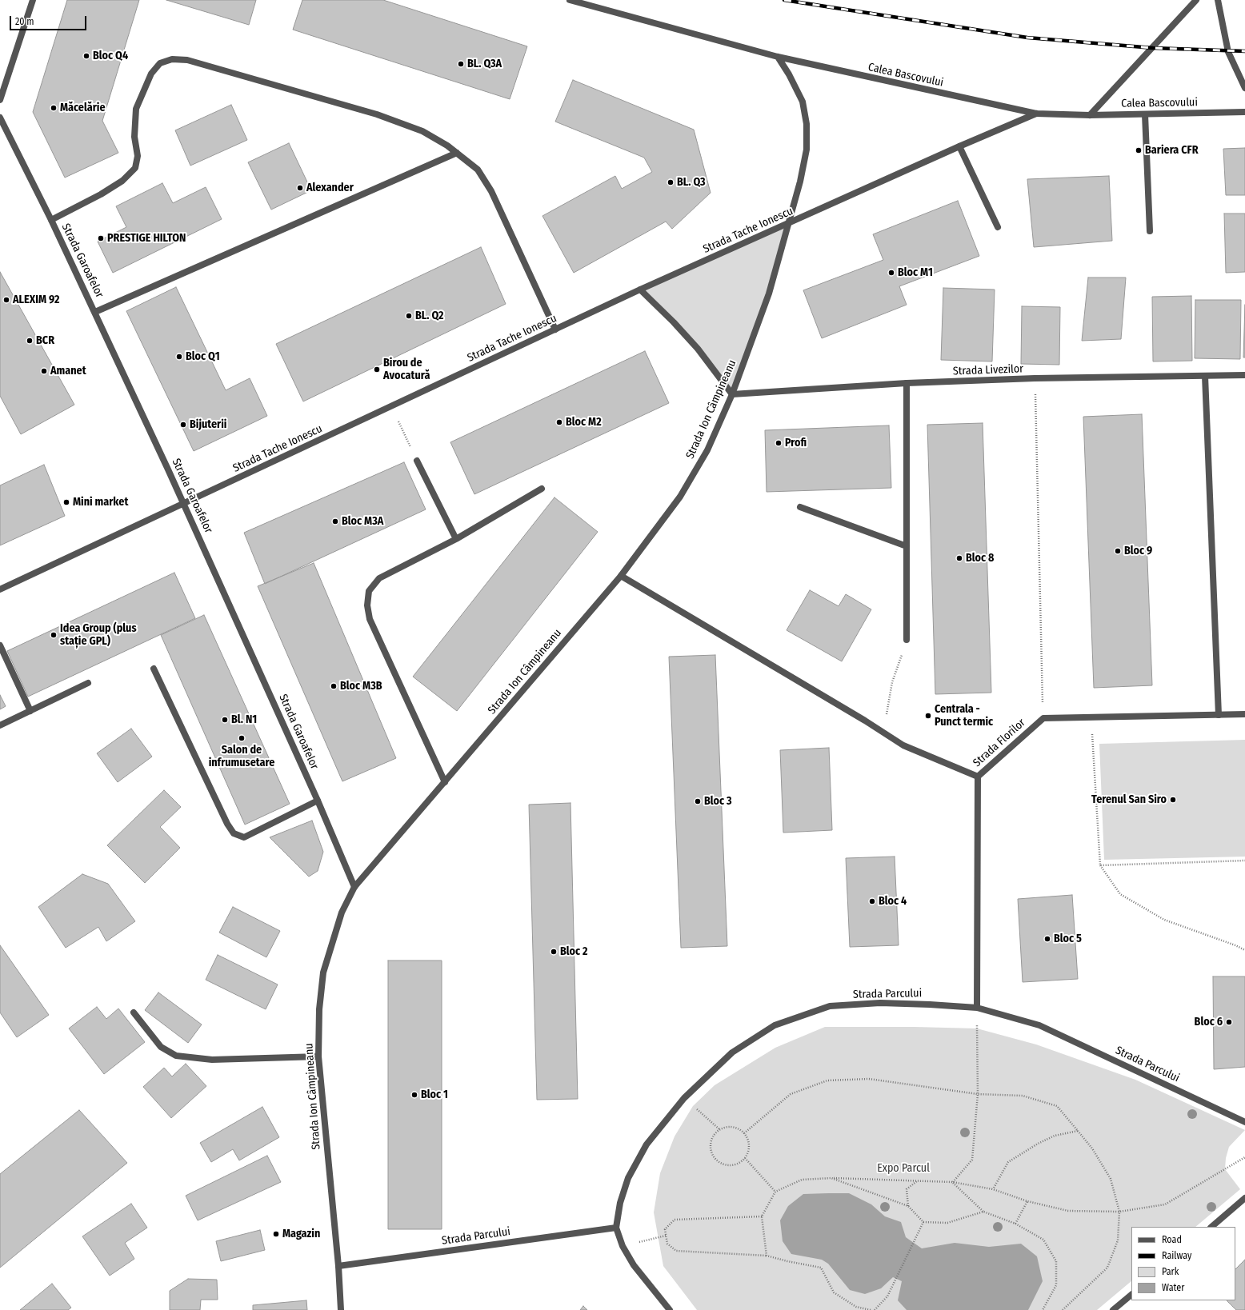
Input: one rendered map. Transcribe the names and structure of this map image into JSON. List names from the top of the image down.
{
  "streets": {
    "street": [
      "Calea Bascovului",
      "Strada Tache Ionescu",
      "Strada Garoafelor",
      "Strada Livezilor",
      "Strada Ion Câmpineanu",
      "Strada Florilor",
      "Strada Parcului"
    ]
  },
  "crossings": [
    ["Calea Bascovului", "Strada Tache Ionescu"],
    ["Calea Bascovului", "Strada Ion Câmpineanu"],
    ["Strada Tache Ionescu", "Strada Garoafelor"],
    ["Strada Tache Ionescu", "Strada Ion Câmpineanu"],
    ["Strada Garoafelor", "Strada Ion Câmpineanu"],
    ["Strada Livezilor", "Strada Ion Câmpineanu"],
    ["Strada Ion Câmpineanu", "Strada Parcului"],
    ["Strada Florilor", "Strada Parcului"]
  ],
  "parks": ["Expo Parcul"],
  "places": [
    "Bloc Q4",
    "BL. Q3A",
    "Măcelărie",
    "Bariera CFR",
    "BL. Q3",
    "Alexander",
    "PRESTIGE HILTON",
    "Bloc M1",
    "ALEXIM 92",
    "BL. Q2",
    "BCR",
    "Bloc Q1",
    "Birou de Avocatură",
    "Amanet",
    "Bloc M2",
    "Bijuterii",
    "Profi",
    "Mini market",
    "Bloc M3A",
    "Bloc 9",
    "Bloc 8",
    "Idea Group (plus stație GPL)",
    "Bloc M3B",
    "Centrala - Punct termic",
    "Bl. N1",
    "Salon de infrumusetare",
    "Terenul San Siro",
    "Bloc 3",
    "Bloc 4",
    "Bloc 5",
    "Bloc 2",
    "Bloc 6",
    "Bloc 1",
    "Magazin"
  ],
  "legend": [
    "Road",
    "Railway",
    "Park",
    "Water"
  ],
  "scale_bar": "20 m"
}
